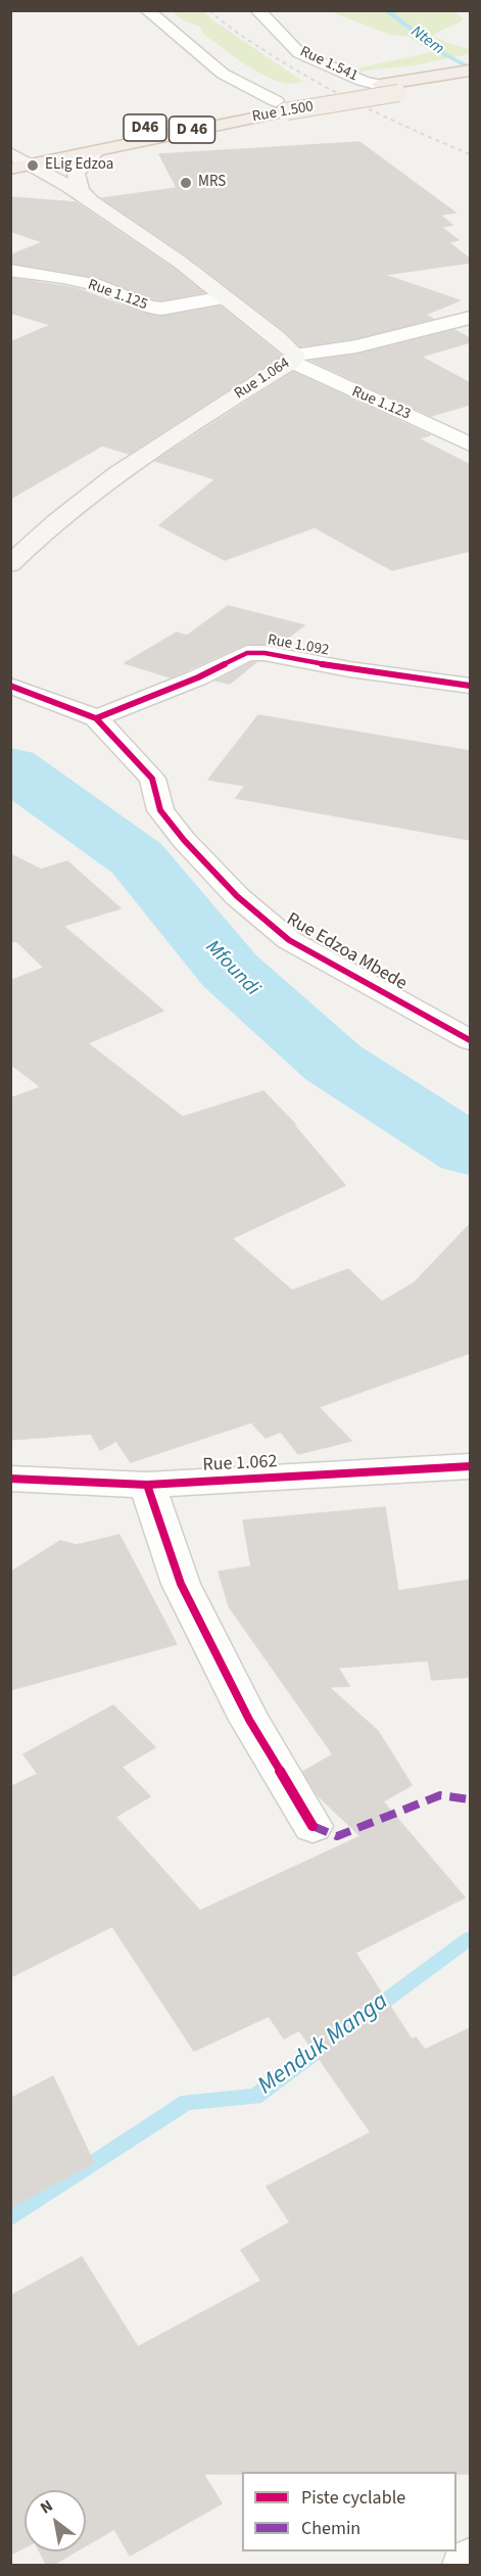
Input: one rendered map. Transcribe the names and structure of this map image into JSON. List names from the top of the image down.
{
  "streets": {
    "main road": [
      "Rue 1.500",
      "D46",
      "D 46",
      "Rue 1.064"
    ],
    "street": [
      "Rue 1.541",
      "Rue 1.125",
      "Rue 1.123",
      "Rue 1.092",
      "Rue Edzoa Mbede",
      "Rue 1.062"
    ]
  },
  "crossings": [
    ["Rue 1.541", "D46"],
    ["Rue 1.500", "D46"],
    ["Rue 1.500", "D 46"],
    ["D46", "Rue 1.064"],
    ["D 46", "Rue 1.064"],
    ["Rue 1.125", "Rue 1.064"],
    ["Rue 1.064", "Rue 1.123"],
    ["Rue 1.092", "Rue Edzoa Mbede"]
  ],
  "water": ["Ntem", "Mfoundi", "Menduk Manga"],
  "places": ["ELig Edzoa", "MRS"],
  "legend": ["Piste cyclable", "Chemin"],
  "north": "top left"
}
